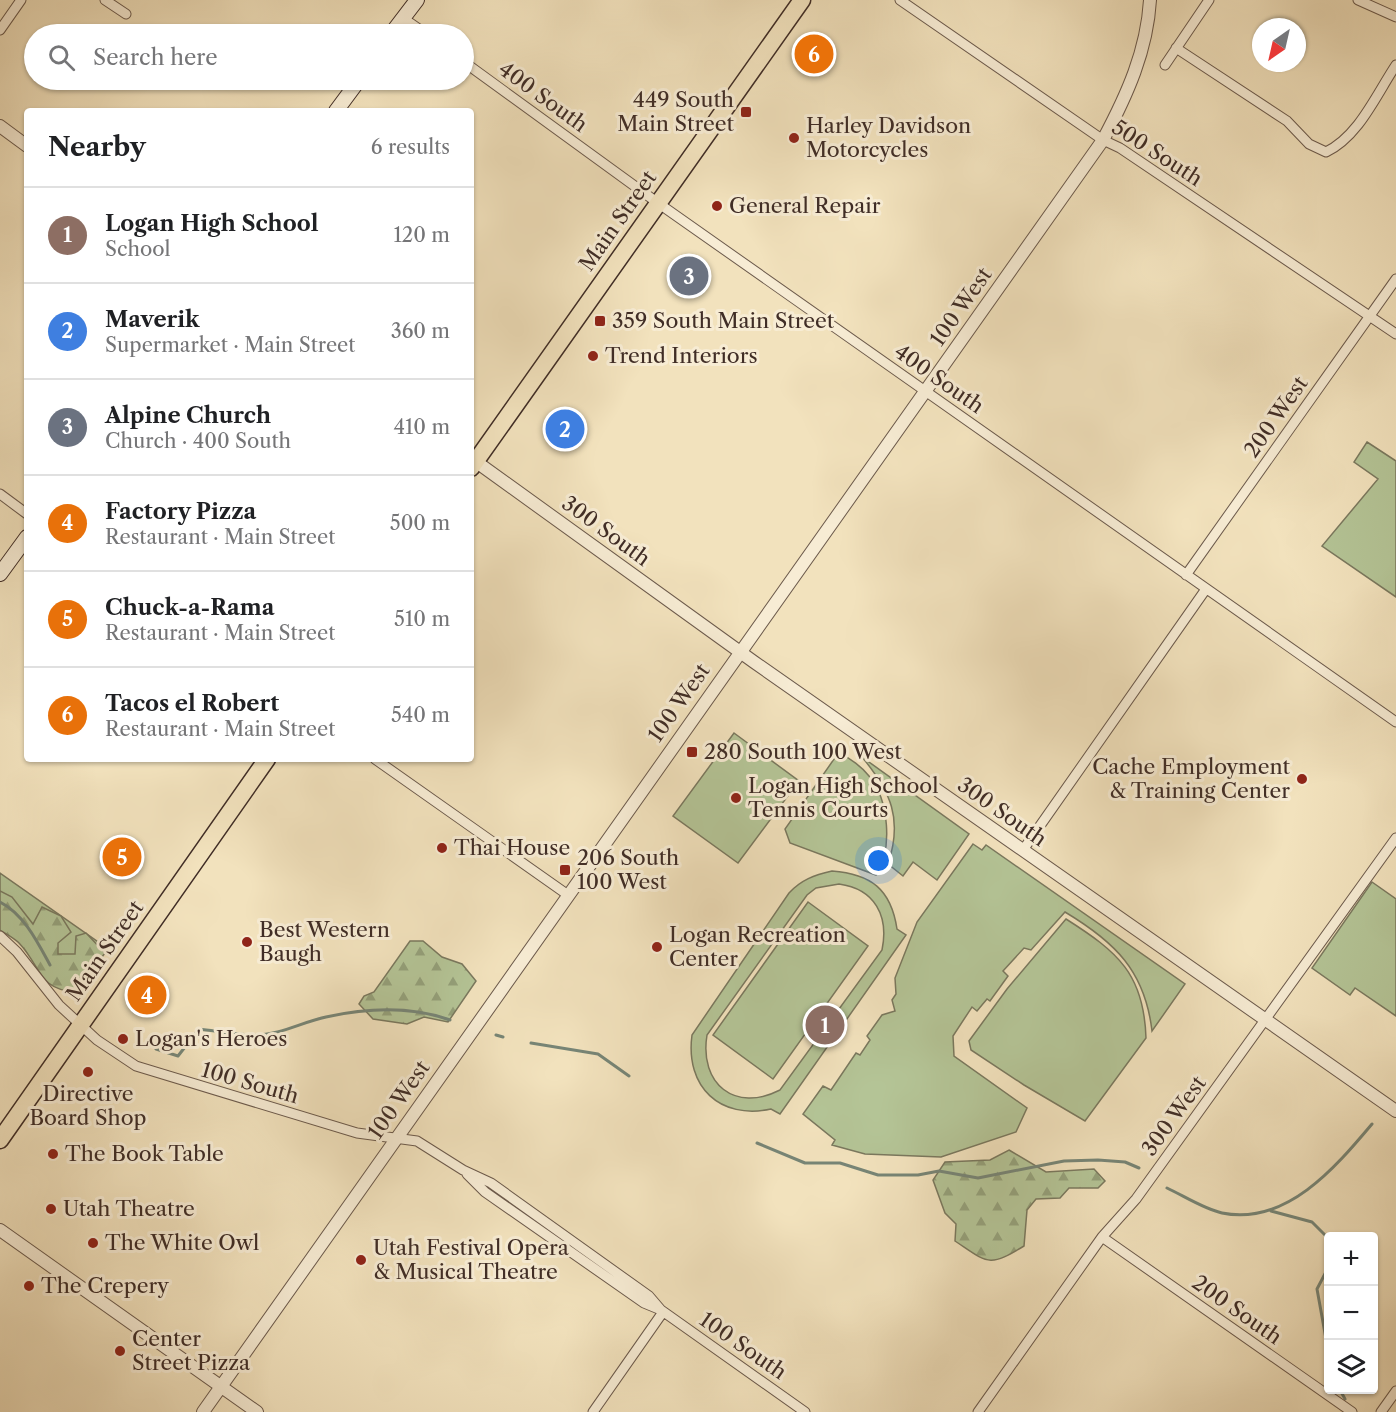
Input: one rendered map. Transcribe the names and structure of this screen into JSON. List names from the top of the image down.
{
  "streets": {
    "highway": ["Main Street"],
    "street": [
      "400 South",
      "500 South",
      "100 West",
      "200 West",
      "300 South",
      "100 South",
      "300 West",
      "200 South"
    ]
  },
  "crossings": [
    ["400 South", "Main Street"],
    ["400 South", "100 West"],
    ["400 South", "200 West"],
    ["500 South", "100 West"],
    ["500 South", "200 West"],
    ["Main Street", "100 South"],
    ["100 West", "300 South"],
    ["100 West", "100 South"],
    ["300 South", "300 West"],
    ["300 West", "200 South"]
  ],
  "places": {
    "transit": [
      "449 South Main Street",
      "359 South Main Street",
      "280 South 100 West",
      "206 South 100 West"
    ],
    "other": [
      "Harley Davidson Motorcycles",
      "General Repair",
      "Trend Interiors",
      "Cache Employment & Training Center",
      "Logan High School Tennis Courts",
      "Thai House",
      "Best Western Baugh",
      "Logan Recreation Center",
      "Logan's Heroes",
      "Directive Board Shop",
      "The Book Table",
      "Utah Theatre",
      "The White Owl",
      "Utah Festival Opera & Musical Theatre",
      "The Crepery",
      "Center Street Pizza"
    ]
  },
  "north": "bottom left",
  "page": {
    "search": "Search here",
    "pins": [
      "6",
      "3",
      "2",
      "5",
      "4",
      "1"
    ],
    "heading": ["Nearby", "6 results"],
    "list": [
      {
        "mark": "1",
        "name": "Logan High School",
        "note": "School",
        "value": "120 m"
      },
      {
        "mark": "2",
        "name": "Maverik",
        "note": "Supermarket · Main Street",
        "value": "360 m"
      },
      {
        "mark": "3",
        "name": "Alpine Church",
        "note": "Church · 400 South",
        "value": "410 m"
      },
      {
        "mark": "4",
        "name": "Factory Pizza",
        "note": "Restaurant · Main Street",
        "value": "500 m"
      },
      {
        "mark": "5",
        "name": "Chuck-a-Rama",
        "note": "Restaurant · Main Street",
        "value": "510 m"
      },
      {
        "mark": "6",
        "name": "Tacos el Robert",
        "note": "Restaurant · Main Street",
        "value": "540 m"
      }
    ],
    "map_buttons": ["+", "−"]
  }
}
